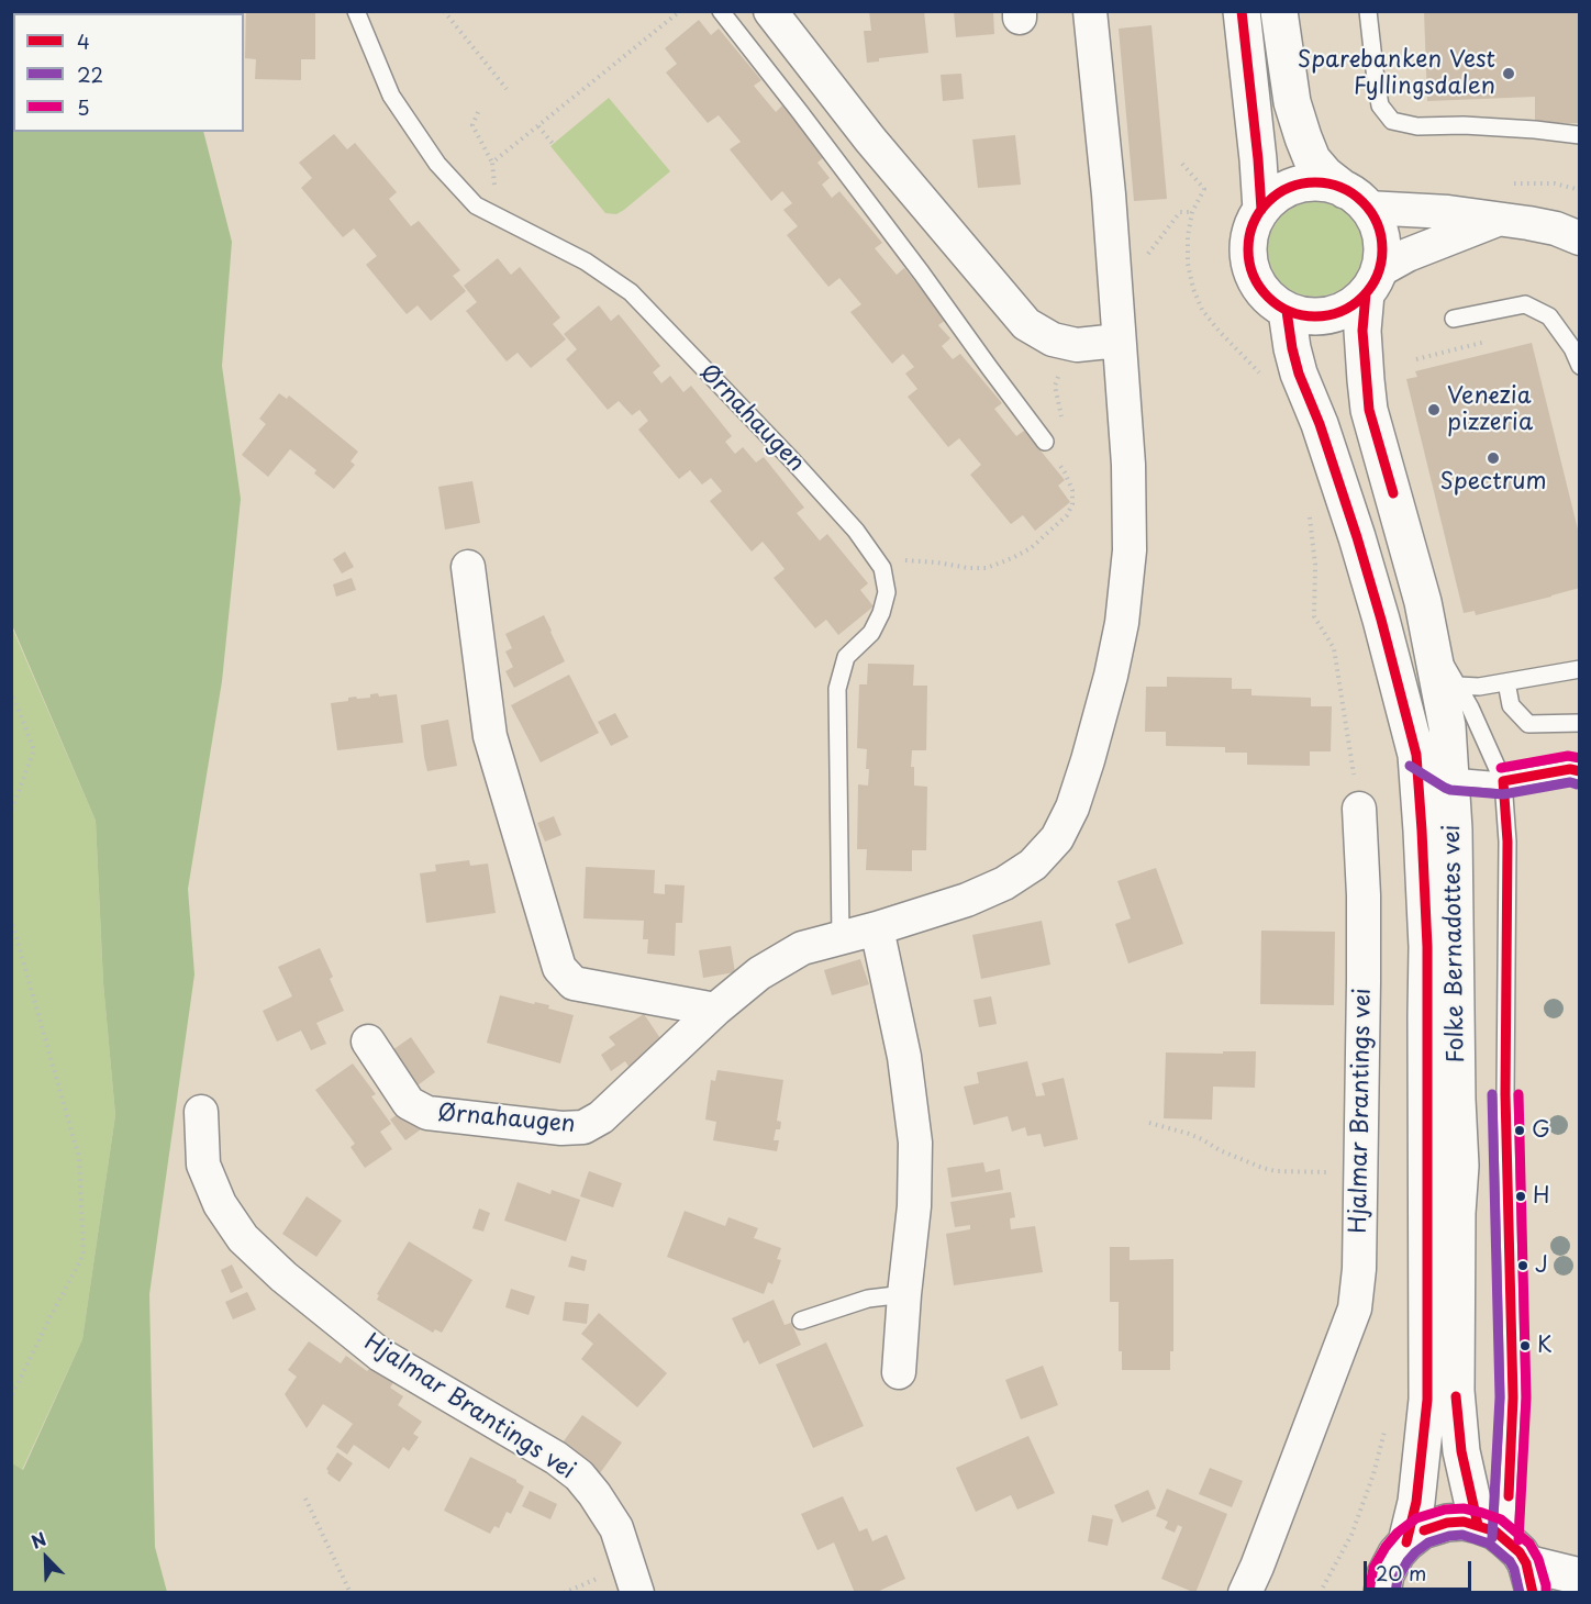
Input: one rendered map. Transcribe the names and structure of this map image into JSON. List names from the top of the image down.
{
  "streets": {
    "main road": ["Folke Bernadottes vei"],
    "street": ["Ørnahaugen", "Hjalmar Brantings vei"]
  },
  "places": [
    "Sparebanken Vest Fyllingsdalen",
    "Venezia pizzeria",
    "Spectrum",
    "G",
    "H",
    "J",
    "K"
  ],
  "lines": ["transit line 4", "transit line 5", "transit line 22"],
  "legend": ["4", "22", "5"],
  "scale_bar": "20 m",
  "north": "top left"
}
